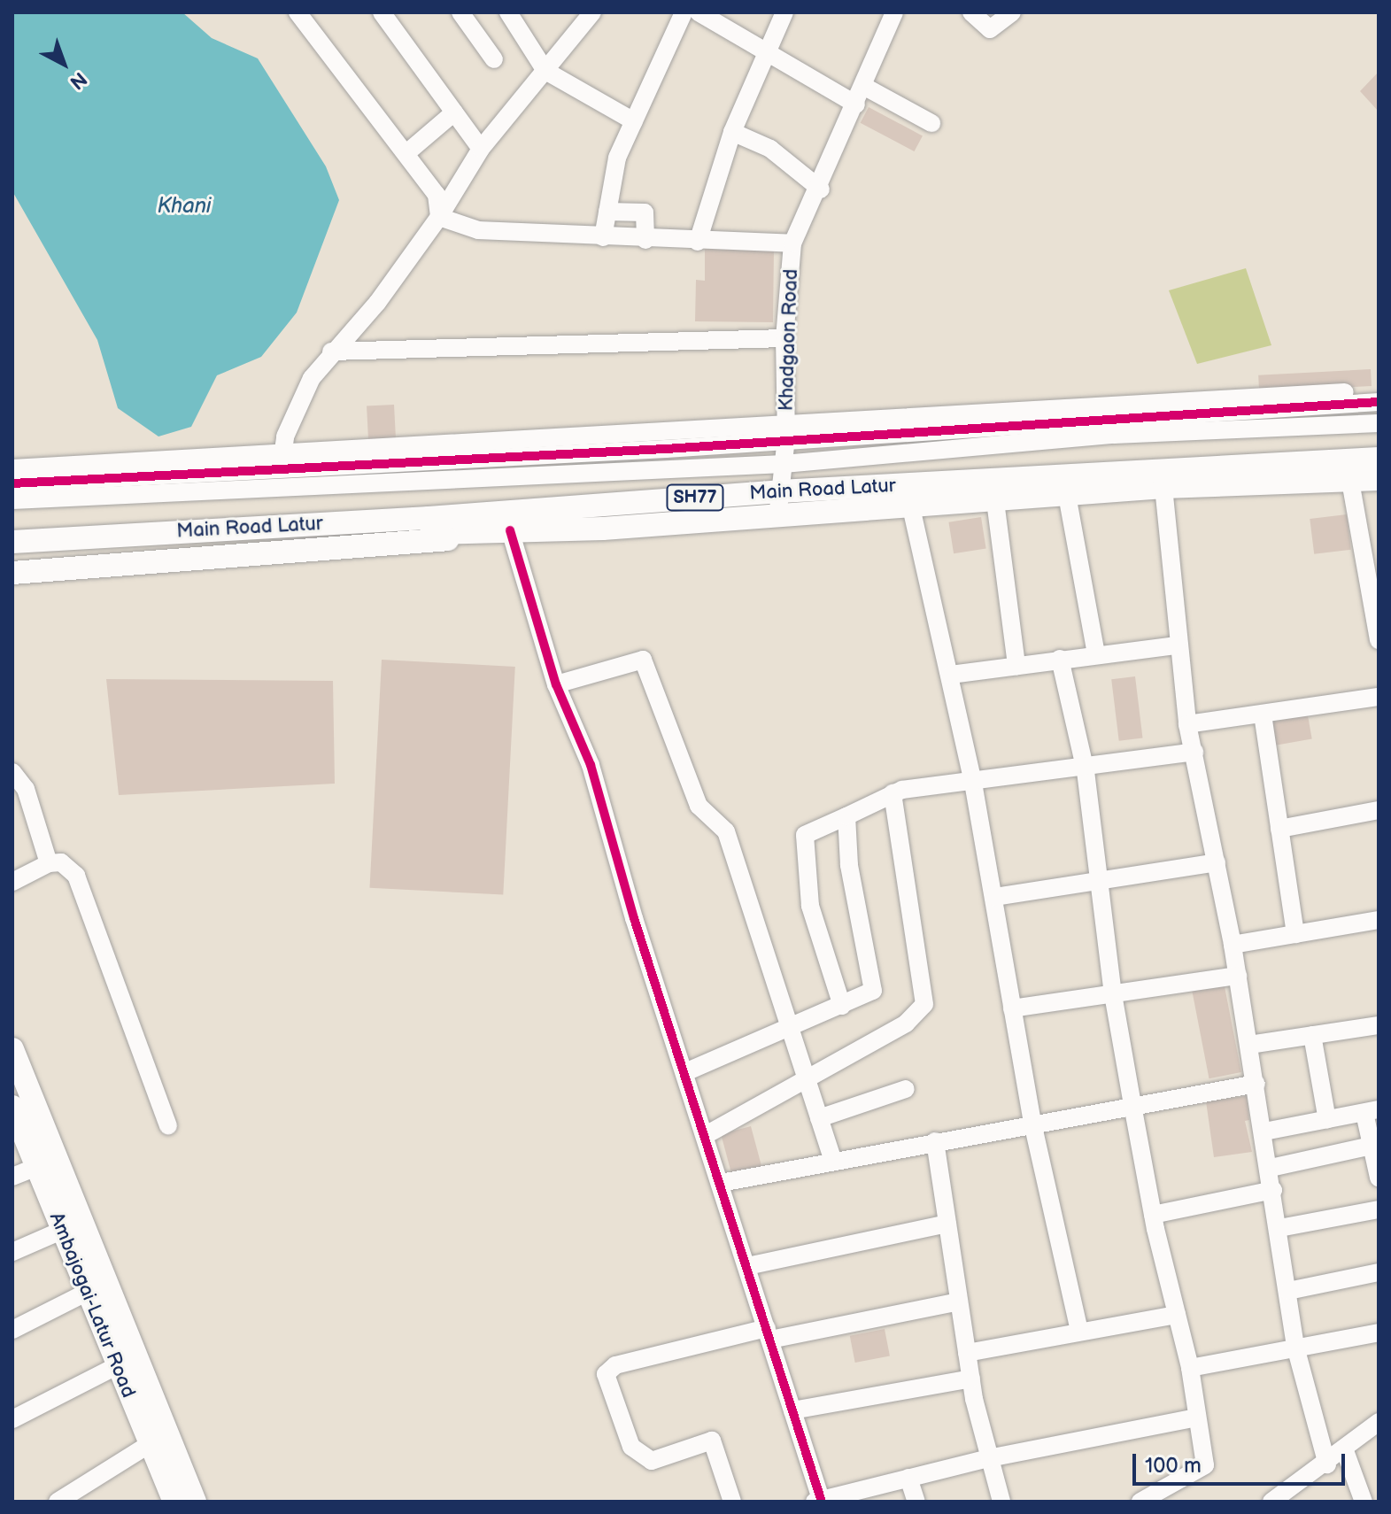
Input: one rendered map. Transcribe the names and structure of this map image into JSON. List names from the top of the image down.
{
  "streets": {
    "main road": ["Main Road Latur", "SH77", "Ambajogai-Latur Road"],
    "street": ["Khadgaon Road"]
  },
  "crossings": [
    ["Khadgaon Road", "Main Road Latur"],
    ["Main Road Latur", "SH77"]
  ],
  "water": ["Khani"],
  "scale_bar": "100 m",
  "north": "bottom right"
}
